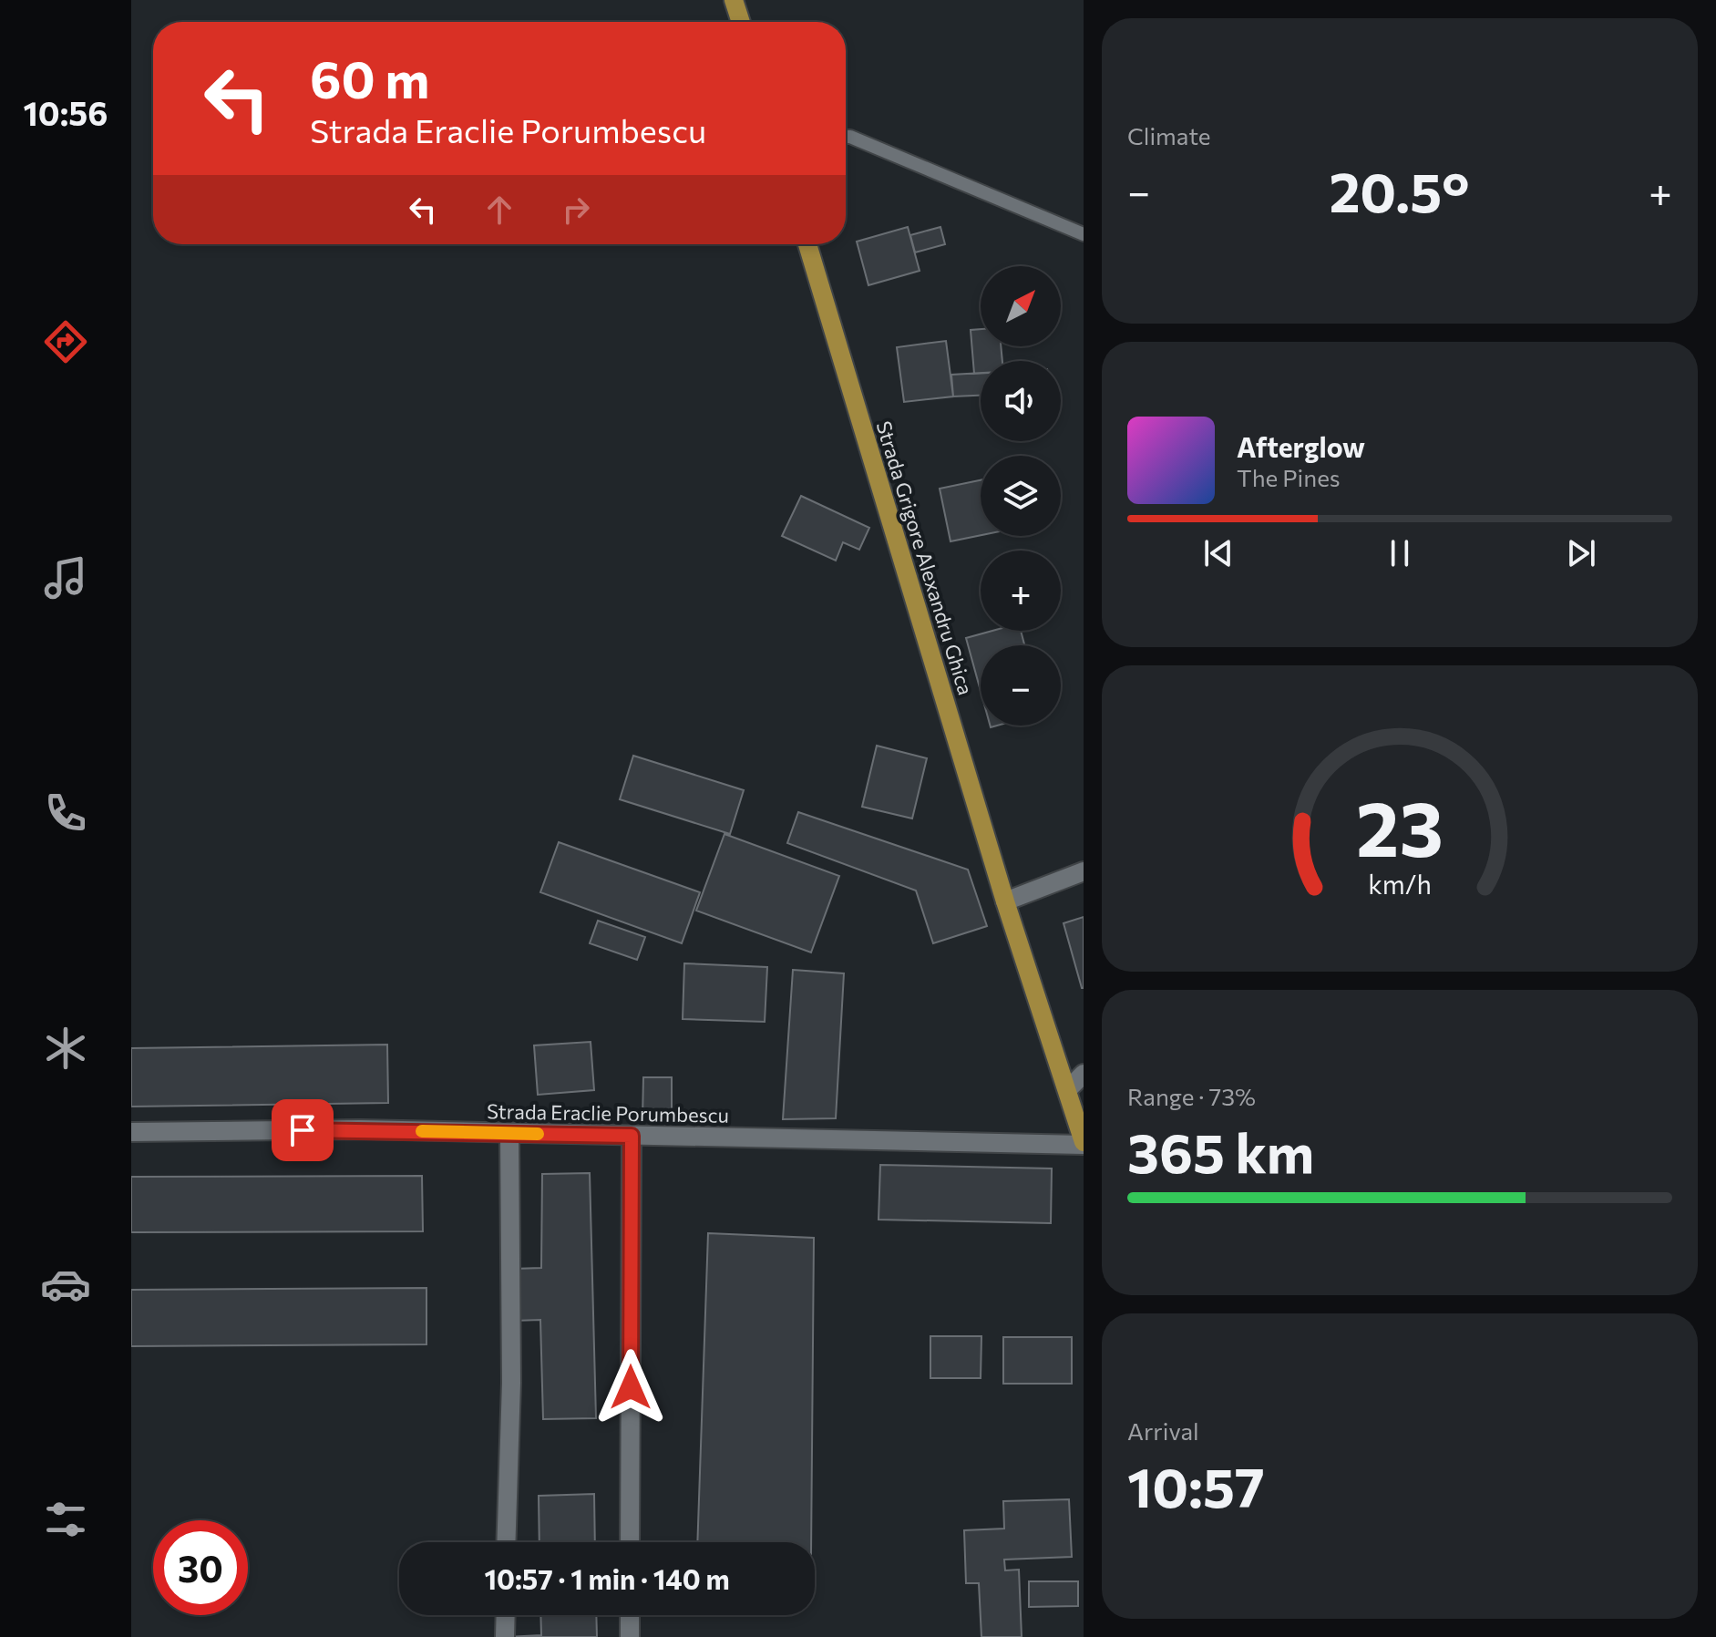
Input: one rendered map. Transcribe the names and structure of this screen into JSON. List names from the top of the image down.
{
  "streets": {
    "main road": ["Strada Grigore Alexandru Ghica"],
    "street": ["Strada Eraclie Porumbescu"]
  },
  "crossings": [
    ["Strada Grigore Alexandru Ghica", "Strada Eraclie Porumbescu"]
  ],
  "north": "top right",
  "page": {
    "tabs": "10:56",
    "tile": [
      "Climate",
      ["Range · 73%", "365 km"],
      ["Arrival", "10:57"]
    ],
    "turn": ["60 m", "Strada Eraclie Porumbescu"],
    "heat": ["−", "20.5°", "+"],
    "map_buttons": ["+", "−"],
    "song": ["Afterglow", "The Pines"],
    "limit": "30",
    "trip": "10:57 · 1 min · 140 m",
    "gauge": ["23", "km/h"]
  }
}
